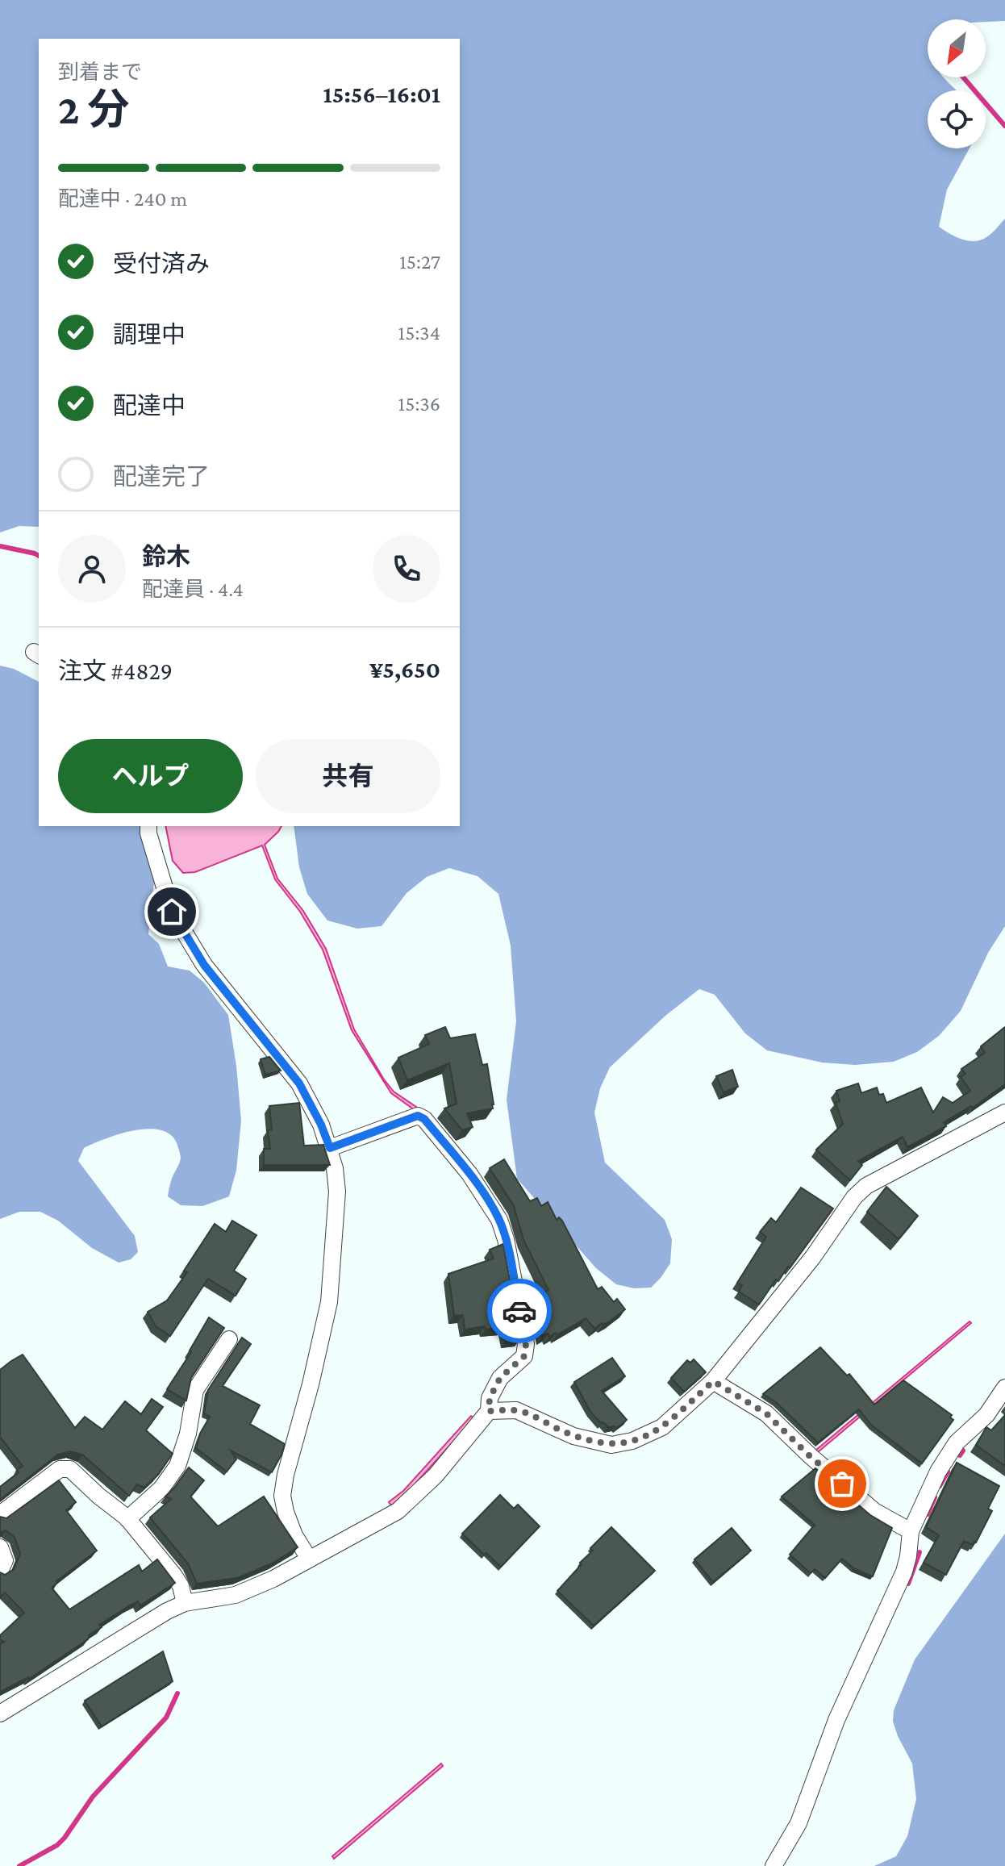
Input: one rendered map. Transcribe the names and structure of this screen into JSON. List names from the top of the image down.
{
  "north": "bottom left",
  "page": {
    "heading": ["2 分", "到着まで", "15:56–16:01"],
    "panel": [
      "鈴木",
      "配達員 · 4.4",
      "注文 #4829",
      "¥5,650"
    ],
    "bar": "配達中 · 240 m",
    "list": [
      ["受付済み", "15:27"],
      ["調理中", "15:34"],
      ["配達中", "15:36"],
      "配達完了"
    ],
    "buttons": ["ヘルプ", "共有"]
  }
}
